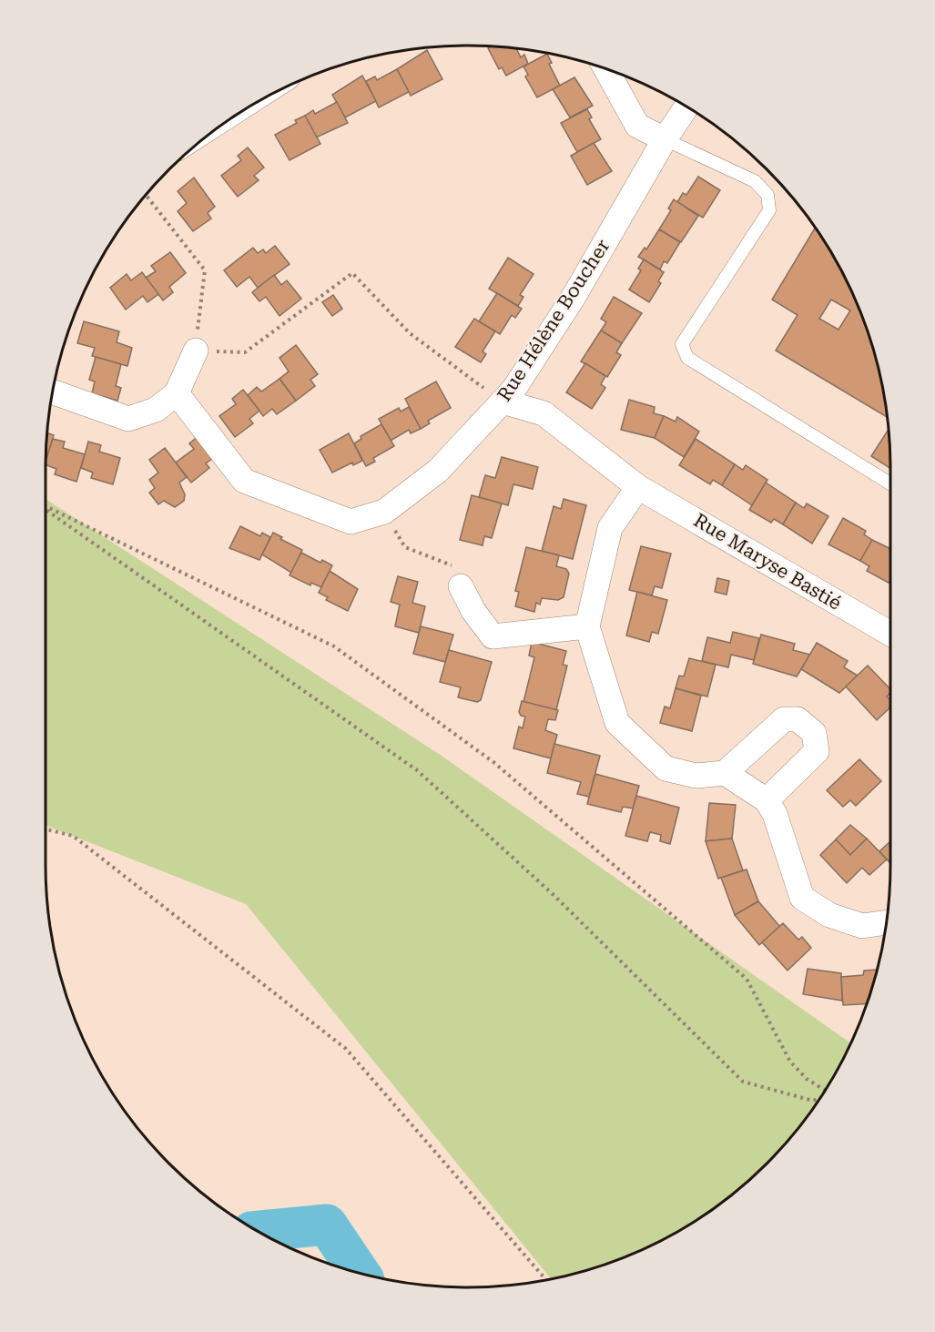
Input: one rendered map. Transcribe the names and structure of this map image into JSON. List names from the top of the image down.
{
  "streets": {
    "street": ["Rue Hélène Boucher", "Rue Maryse Bastié"]
  },
  "crossings": [
    ["Rue Hélène Boucher", "Rue Maryse Bastié"]
  ]
}
